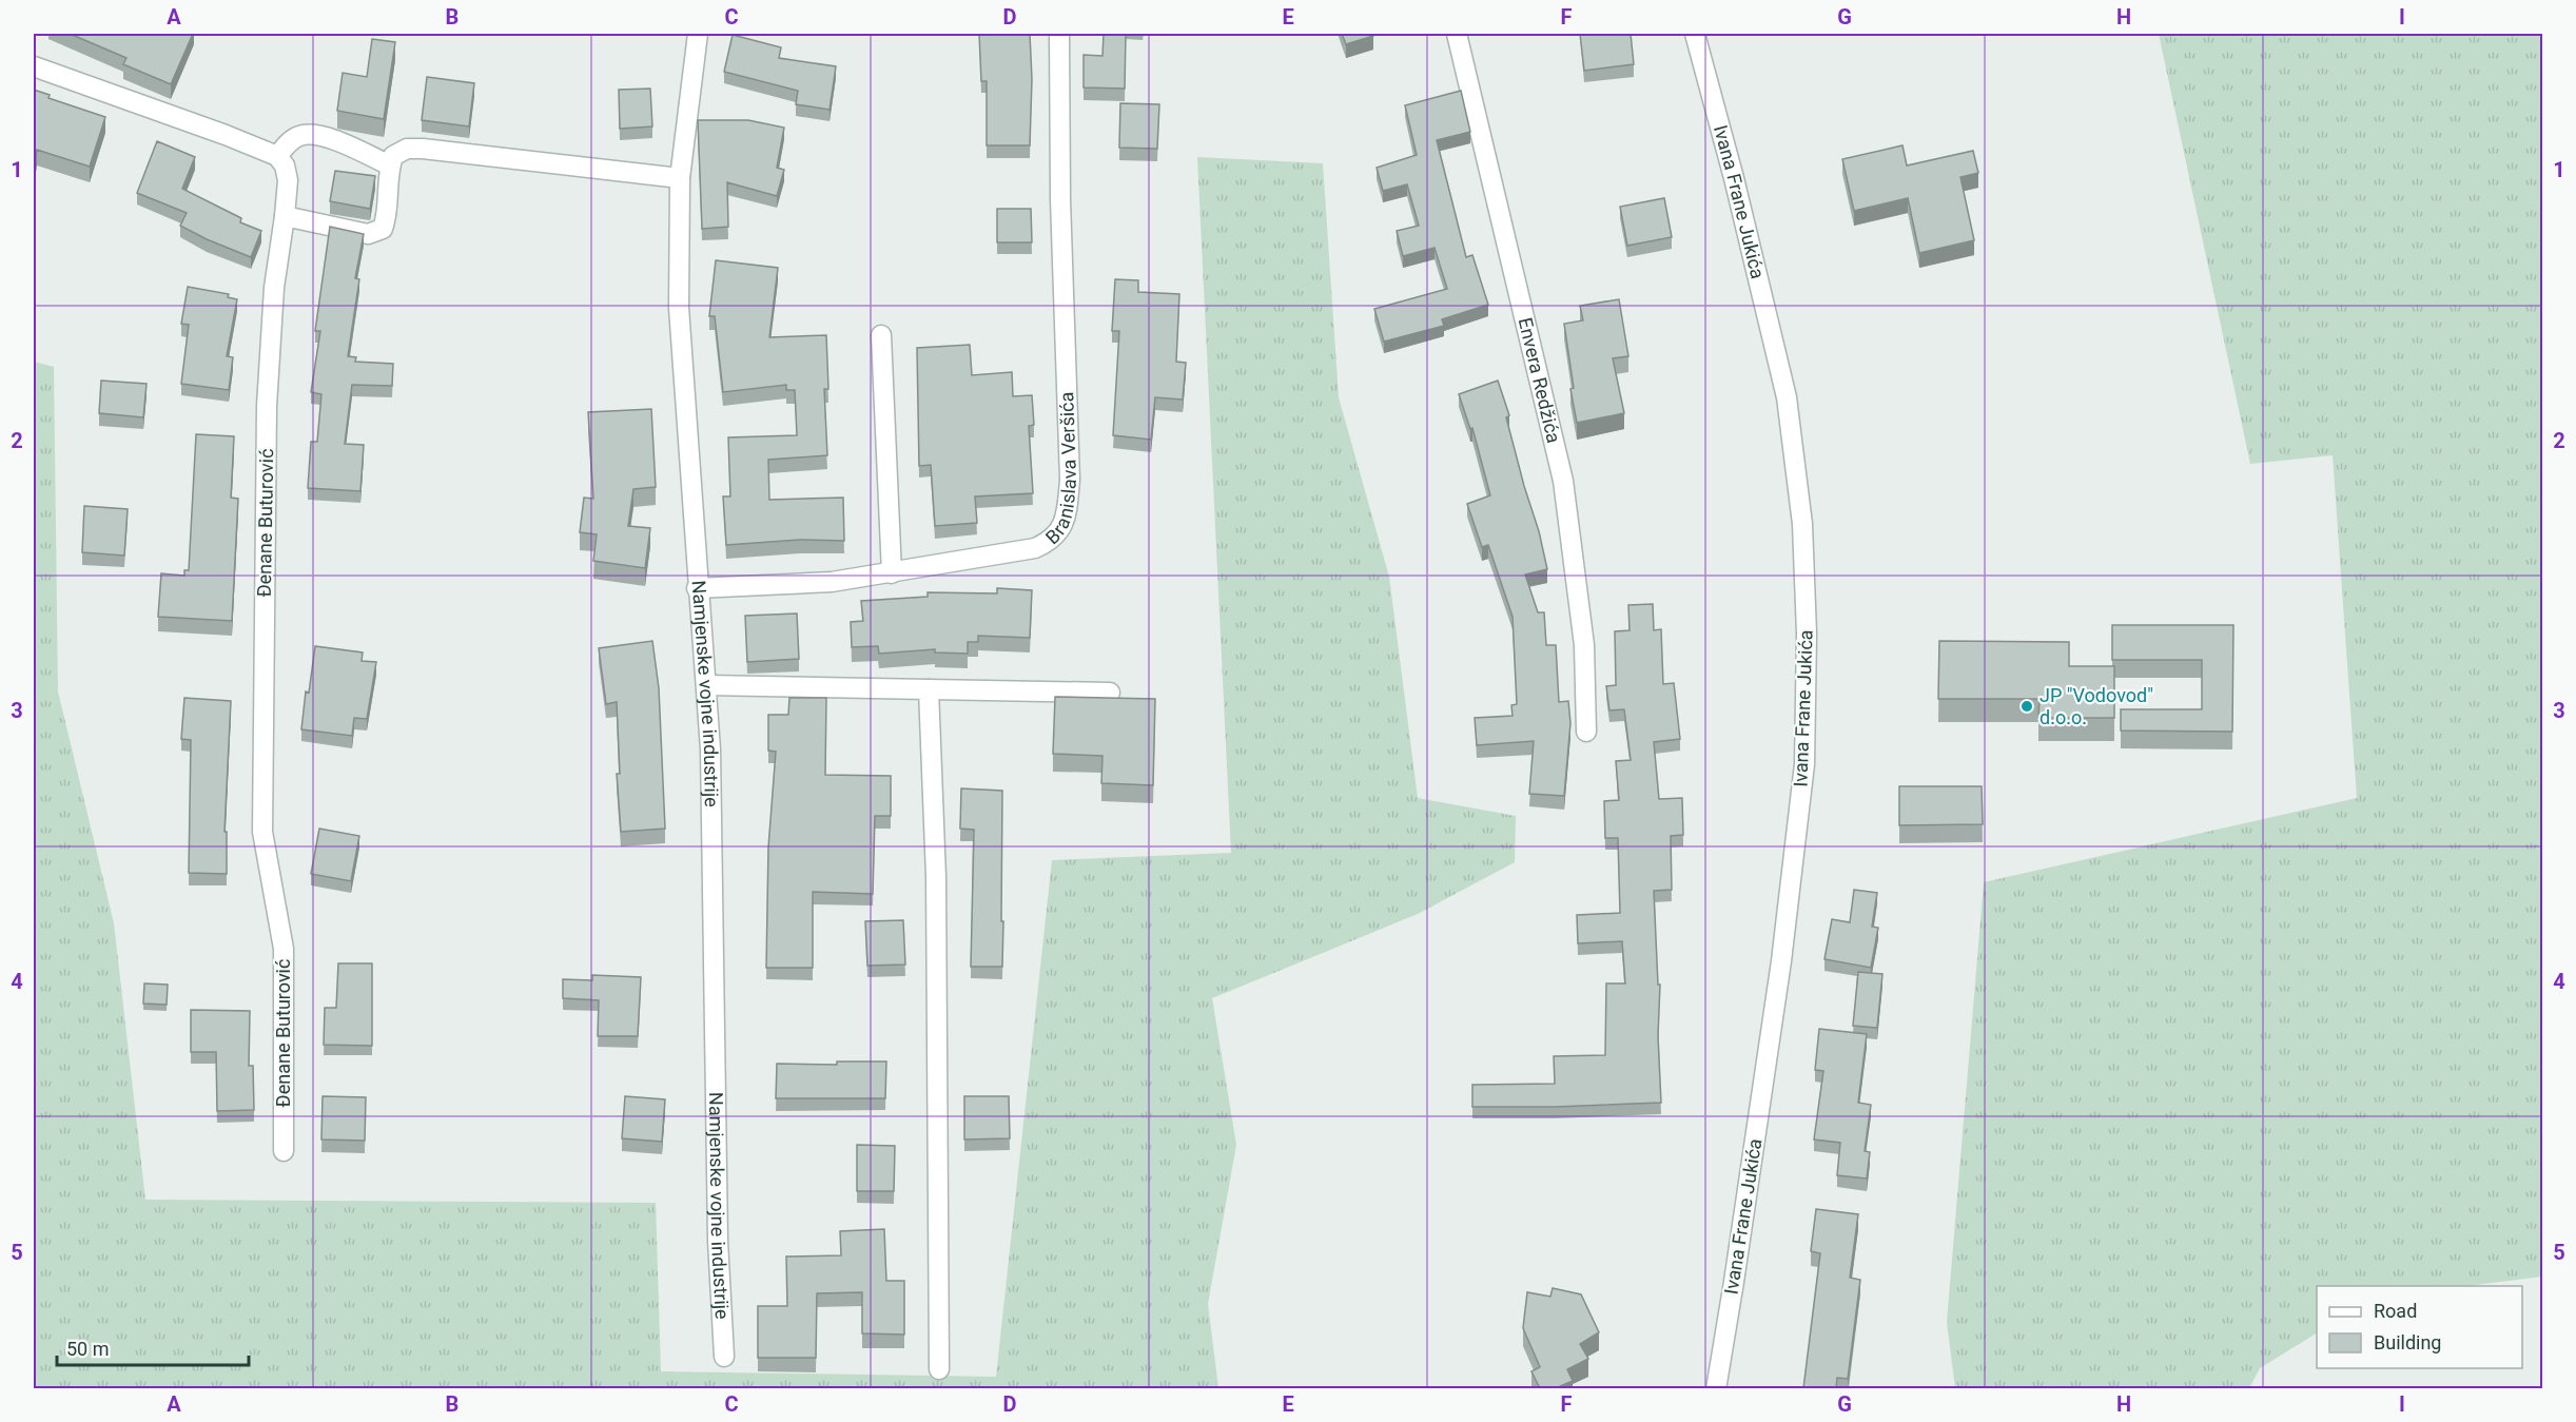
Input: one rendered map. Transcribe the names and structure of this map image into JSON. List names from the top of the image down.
{
  "streets": {
    "street": [
      "Ivana Frane Jukića",
      "Envera Redžića",
      "Branislava Veršića",
      "Đenane Buturović",
      "Namjenske vojne industrije"
    ]
  },
  "crossings": [
    ["Branislava Veršića", "Namjenske vojne industrije"]
  ],
  "places": ["JP \"Vodovod\" d.o.o."],
  "legend": ["Road", "Building"],
  "scale_bar": "50 m",
  "grid": {
    "columns": [
      "A",
      "B",
      "C",
      "D",
      "E",
      "F",
      "G",
      "H",
      "I"
    ],
    "rows": [
      "1",
      "2",
      "3",
      "4",
      "5"
    ]
  }
}
